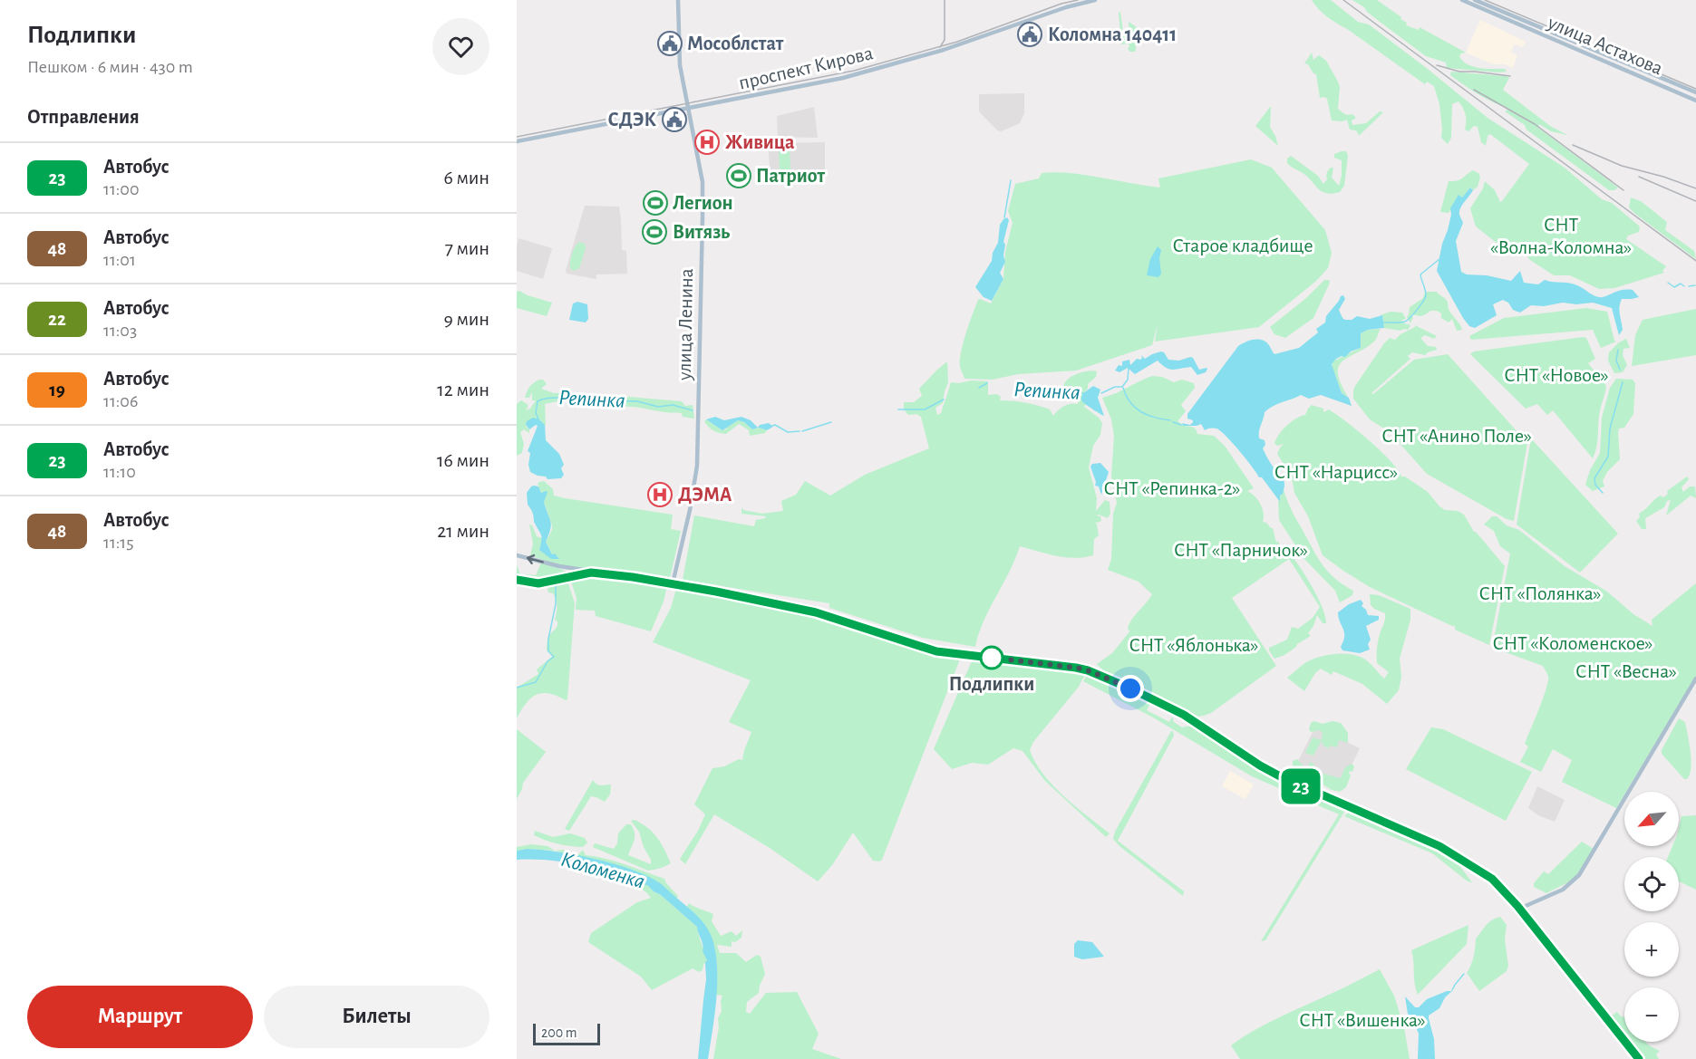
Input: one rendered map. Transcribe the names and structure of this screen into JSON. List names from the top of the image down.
{
  "streets": {
    "main road": ["улица Астахова", "проспект Кирова", "улица Ленина"]
  },
  "crossings": [
    ["проспект Кирова", "улица Ленина"]
  ],
  "water": ["Репинка", "Коломенка"],
  "parks": [
    "СНТ «Волна-Коломна»",
    "Старое кладбище",
    "СНТ «Новое»",
    "СНТ «Анино Поле»",
    "СНТ «Нарцисс»",
    "СНТ «Репинка-2»",
    "СНТ «Парничок»",
    "СНТ «Полянка»",
    "СНТ «Коломенское»",
    "СНТ «Яблонька»",
    "СНТ «Весна»",
    "СНТ «Вишенка»"
  ],
  "places": {
    "public building": ["Коломна 140411", "Мособлстат", "СДЭК"],
    "hospital": ["Живица", "ДЭМА"],
    "sports": ["Патриот", "Легион", "Витязь"],
    "other": ["Подлипки"]
  },
  "lines": ["bus line 23"],
  "scale_bar": "200 m",
  "north": "bottom left",
  "page": {
    "heading": [
      ["Подлипки", "Пешком · 6 мин · 430 m"],
      "Отправления"
    ],
    "on_map": "23",
    "list": [
      {
        "mark": "23",
        "name": "Автобус",
        "note": "11:00",
        "value": "6 мин"
      },
      {
        "mark": "48",
        "name": "Автобус",
        "note": "11:01",
        "value": "7 мин"
      },
      {
        "mark": "22",
        "name": "Автобус",
        "note": "11:03",
        "value": "9 мин"
      },
      {
        "mark": "19",
        "name": "Автобус",
        "note": "11:06",
        "value": "12 мин"
      },
      {
        "mark": "23",
        "name": "Автобус",
        "note": "11:10",
        "value": "16 мин"
      },
      {
        "mark": "48",
        "name": "Автобус",
        "note": "11:15",
        "value": "21 мин"
      }
    ],
    "map_buttons": ["+", "−"],
    "buttons": ["Маршрут", "Билеты"],
    "scale": "200 m"
  }
}
